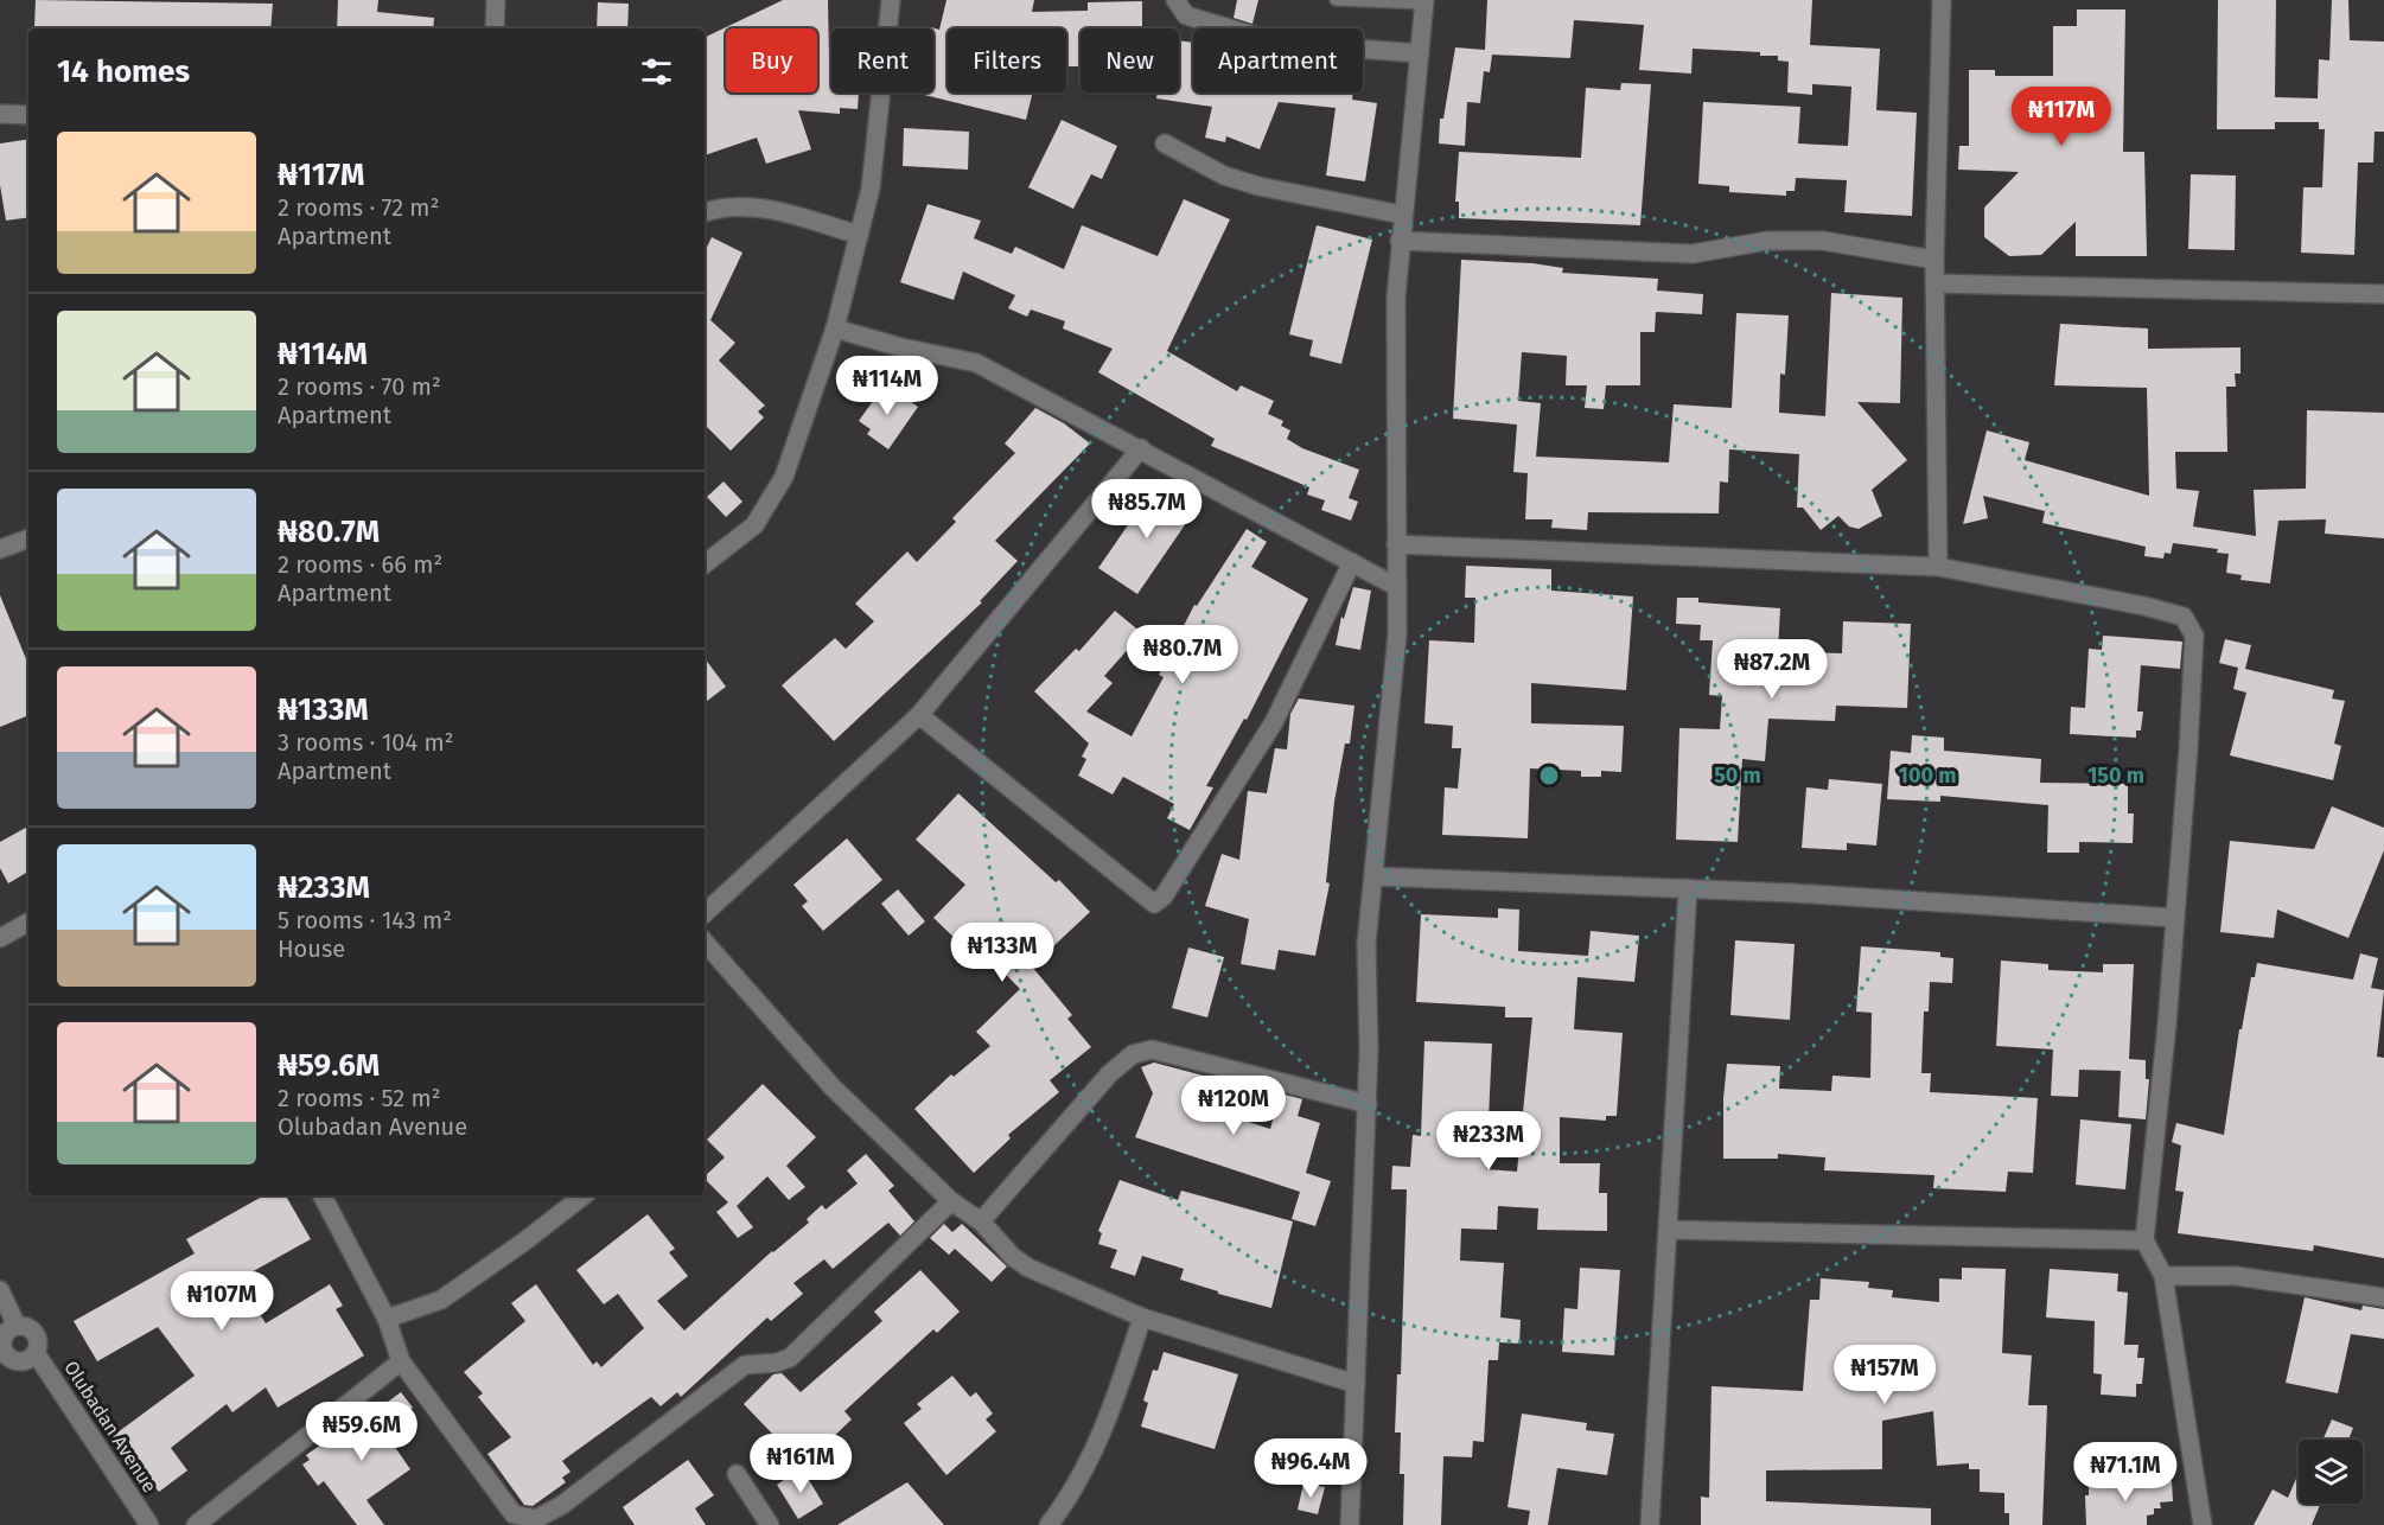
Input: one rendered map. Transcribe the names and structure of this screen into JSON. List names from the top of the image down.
{
  "streets": {
    "street": ["Olubadan Avenue"]
  },
  "page": {
    "chip": [
      "Buy",
      "Rent",
      "Filters",
      "New",
      "Apartment"
    ],
    "heading": "14 homes",
    "price": [
      "₦117M",
      "₦114M",
      "₦85.7M",
      "₦80.7M",
      "₦87.2M",
      "₦133M",
      "₦120M",
      "₦233M",
      "₦107M",
      "₦157M",
      "₦59.6M",
      "₦161M",
      "₦96.4M",
      "₦71.1M"
    ],
    "list": [
      {
        "name": "₦117M",
        "note": "2 rooms · 72 m² · Apartment"
      },
      {
        "name": "₦114M",
        "note": "2 rooms · 70 m² · Apartment"
      },
      {
        "name": "₦80.7M",
        "note": "2 rooms · 66 m² · Apartment"
      },
      {
        "name": "₦133M",
        "note": "3 rooms · 104 m² · Apartment"
      },
      {
        "name": "₦233M",
        "note": "5 rooms · 143 m² · House"
      },
      {
        "name": "₦59.6M",
        "note": "2 rooms · 52 m² · Olubadan Avenue"
      }
    ]
  },
  "rings": ["50 m", "100 m", "150 m"]
}
